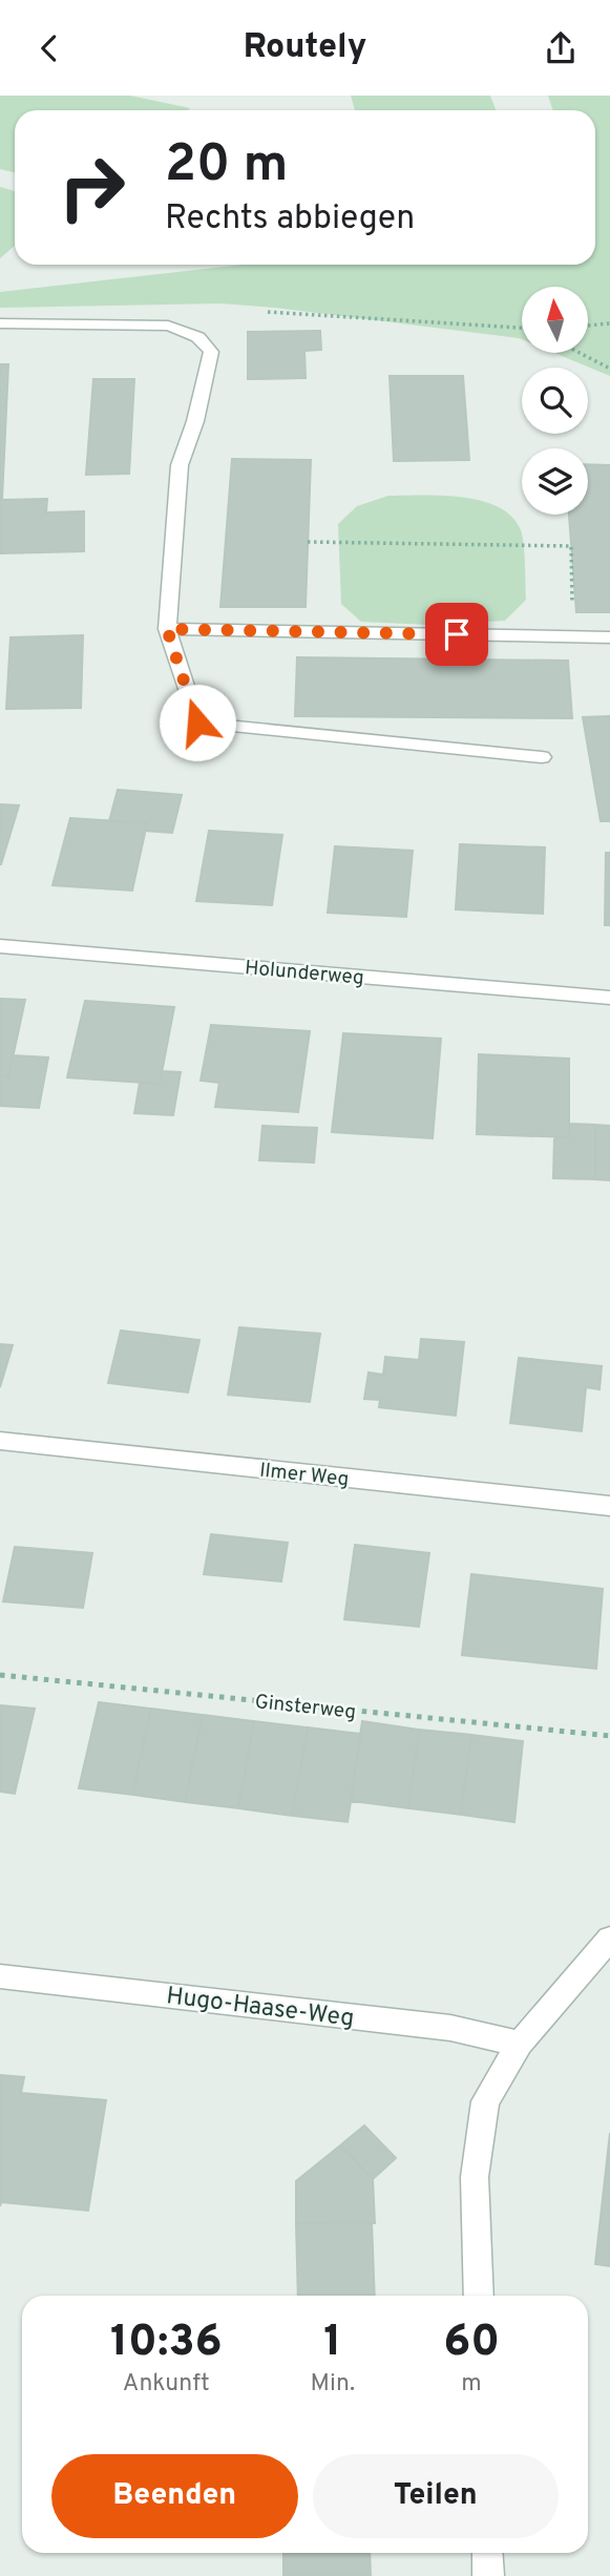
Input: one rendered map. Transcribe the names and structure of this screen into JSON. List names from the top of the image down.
{
  "streets": {
    "street": ["Holunderweg", "Ilmer Weg", "Hugo-Haase-Weg"],
    "path": ["Ginsterweg"]
  },
  "north": "top",
  "page": {
    "header": "Routely",
    "turn": ["20 m", "Rechts abbiegen"],
    "eta": [
      "10:36",
      "Ankunft",
      "1",
      "Min.",
      "60",
      "m"
    ],
    "buttons": ["Beenden", "Teilen"]
  }
}
